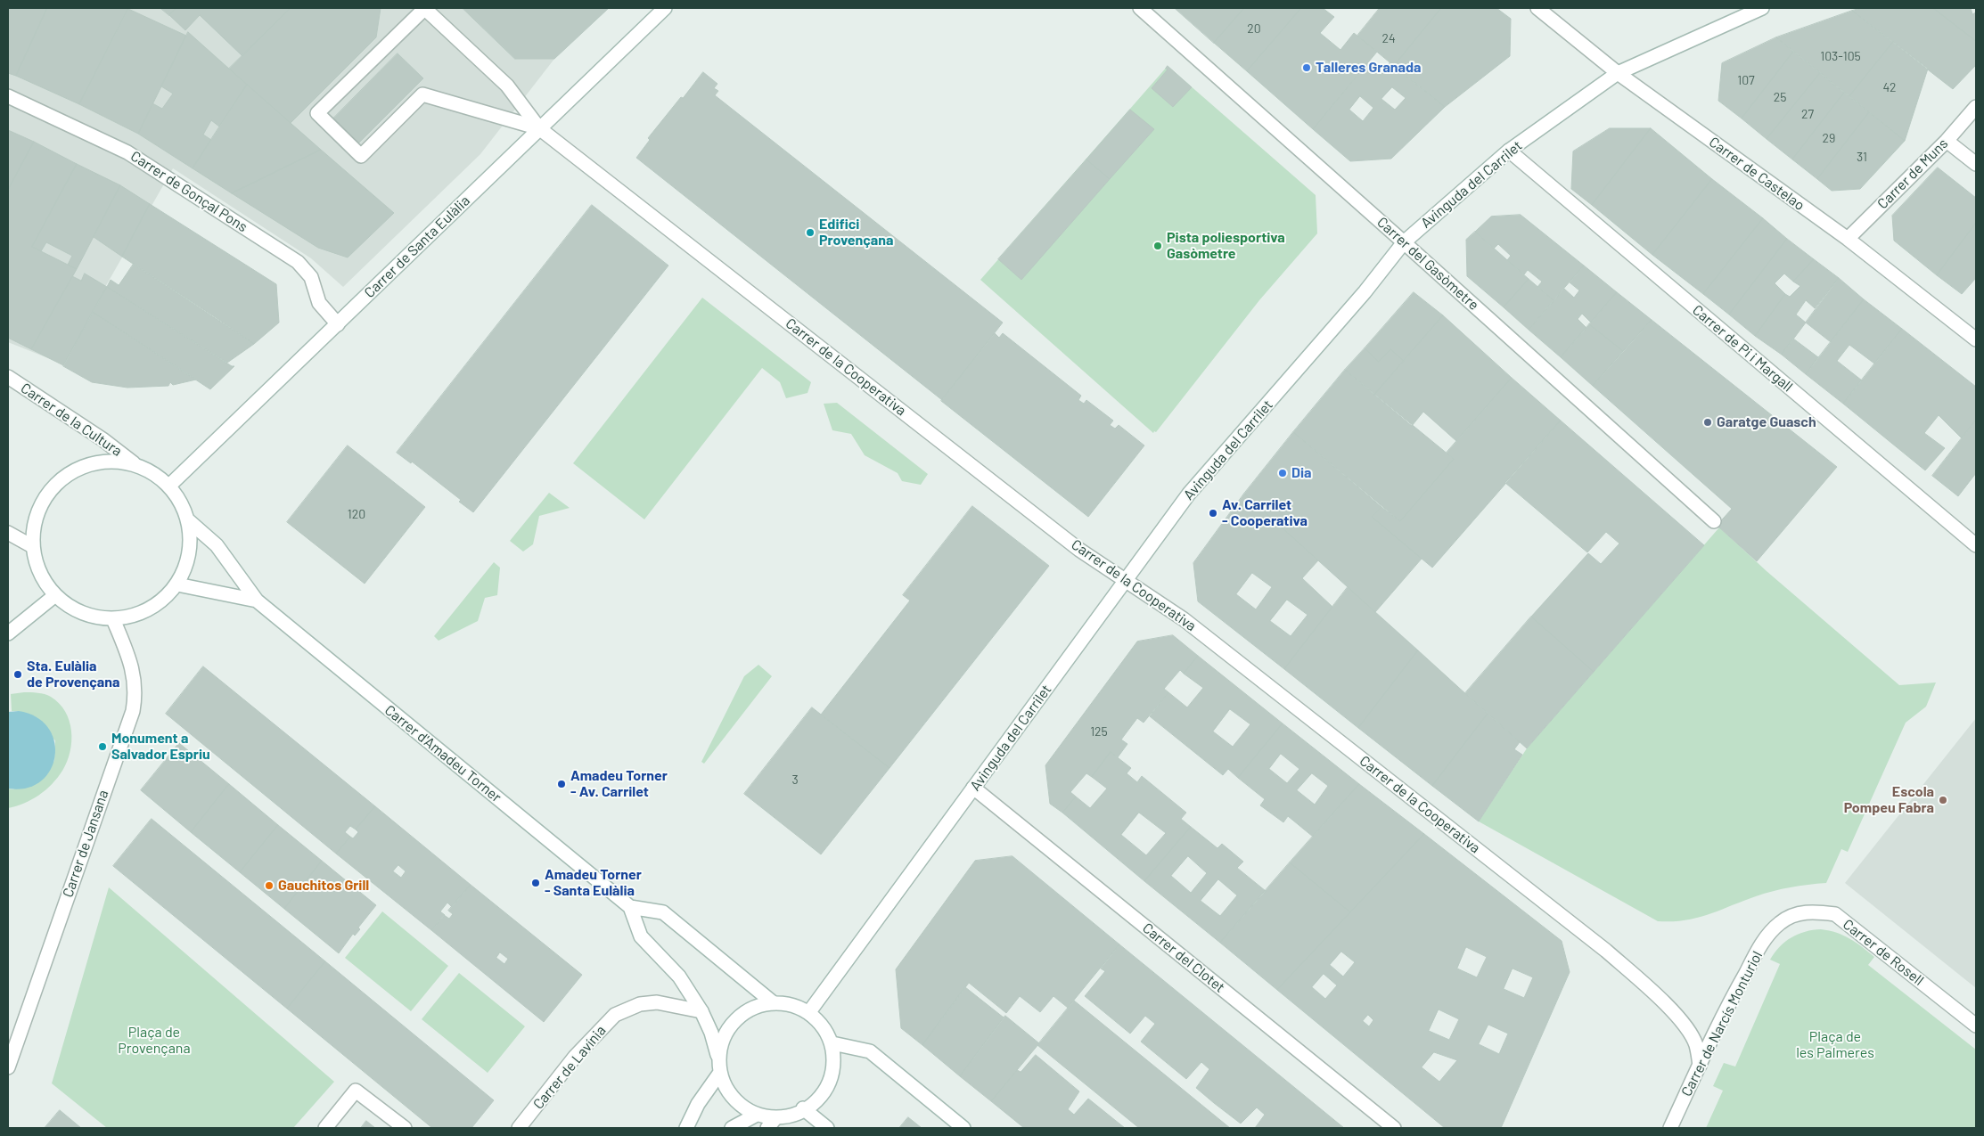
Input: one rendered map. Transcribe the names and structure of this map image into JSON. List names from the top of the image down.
{
  "streets": {
    "street": [
      "Carrer de Castelao",
      "Carrer de Muns",
      "Avinguda del Carrilet",
      "Carrer de Gonçal Pons",
      "Carrer de Santa Eulàlia",
      "Carrer del Gasòmetre",
      "Carrer de Pi i Margall",
      "Carrer de la Cooperativa",
      "Carrer de la Cultura",
      "Carrer d'Amadeu Torner",
      "Carrer de Jansana",
      "Carrer de Rosell",
      "Carrer del Clotet",
      "Carrer de Narcís Monturiol",
      "Carrer de Lavínia"
    ]
  },
  "crossings": [
    ["Carrer de Castelao", "Carrer de Muns"],
    ["Carrer de Castelao", "Avinguda del Carrilet"],
    ["Avinguda del Carrilet", "Carrer del Gasòmetre"],
    ["Avinguda del Carrilet", "Carrer de Pi i Margall"],
    ["Avinguda del Carrilet", "Carrer de la Cooperativa"],
    ["Avinguda del Carrilet", "Carrer del Clotet"],
    ["Carrer de Gonçal Pons", "Carrer de Santa Eulàlia"],
    ["Carrer de Santa Eulàlia", "Carrer de la Cooperativa"],
    ["Carrer de Santa Eulàlia", "Carrer de la Cultura"],
    ["Carrer de Santa Eulàlia", "Carrer d'Amadeu Torner"],
    ["Carrer de Santa Eulàlia", "Carrer de Jansana"],
    ["Carrer de la Cooperativa", "Carrer de Narcís Monturiol"],
    ["Carrer de la Cultura", "Carrer d'Amadeu Torner"],
    ["Carrer de la Cultura", "Carrer de Jansana"],
    ["Carrer d'Amadeu Torner", "Carrer de Jansana"],
    ["Carrer de Rosell", "Carrer de Narcís Monturiol"]
  ],
  "parks": ["Plaça de Provençana", "Plaça de les Palmeres"],
  "places": [
    "Talleres Granada",
    "Edifici Provençana",
    "Pista poliesportiva Gasòmetre",
    "Garatge Guasch",
    "Dia",
    "Av. Carrilet - Cooperativa",
    "Sta. Eulàlia de Provençana",
    "Monument a Salvador Espriu",
    "Amadeu Torner - Av. Carrilet",
    "Escola Pompeu Fabra",
    "Amadeu Torner - Santa Eulàlia",
    "Gauchitos Grill"
  ],
  "house_numbers": [
    "20",
    "24",
    "103-105",
    "107",
    "42",
    "25",
    "27",
    "29",
    "31",
    "120",
    "125",
    "3"
  ]
}
